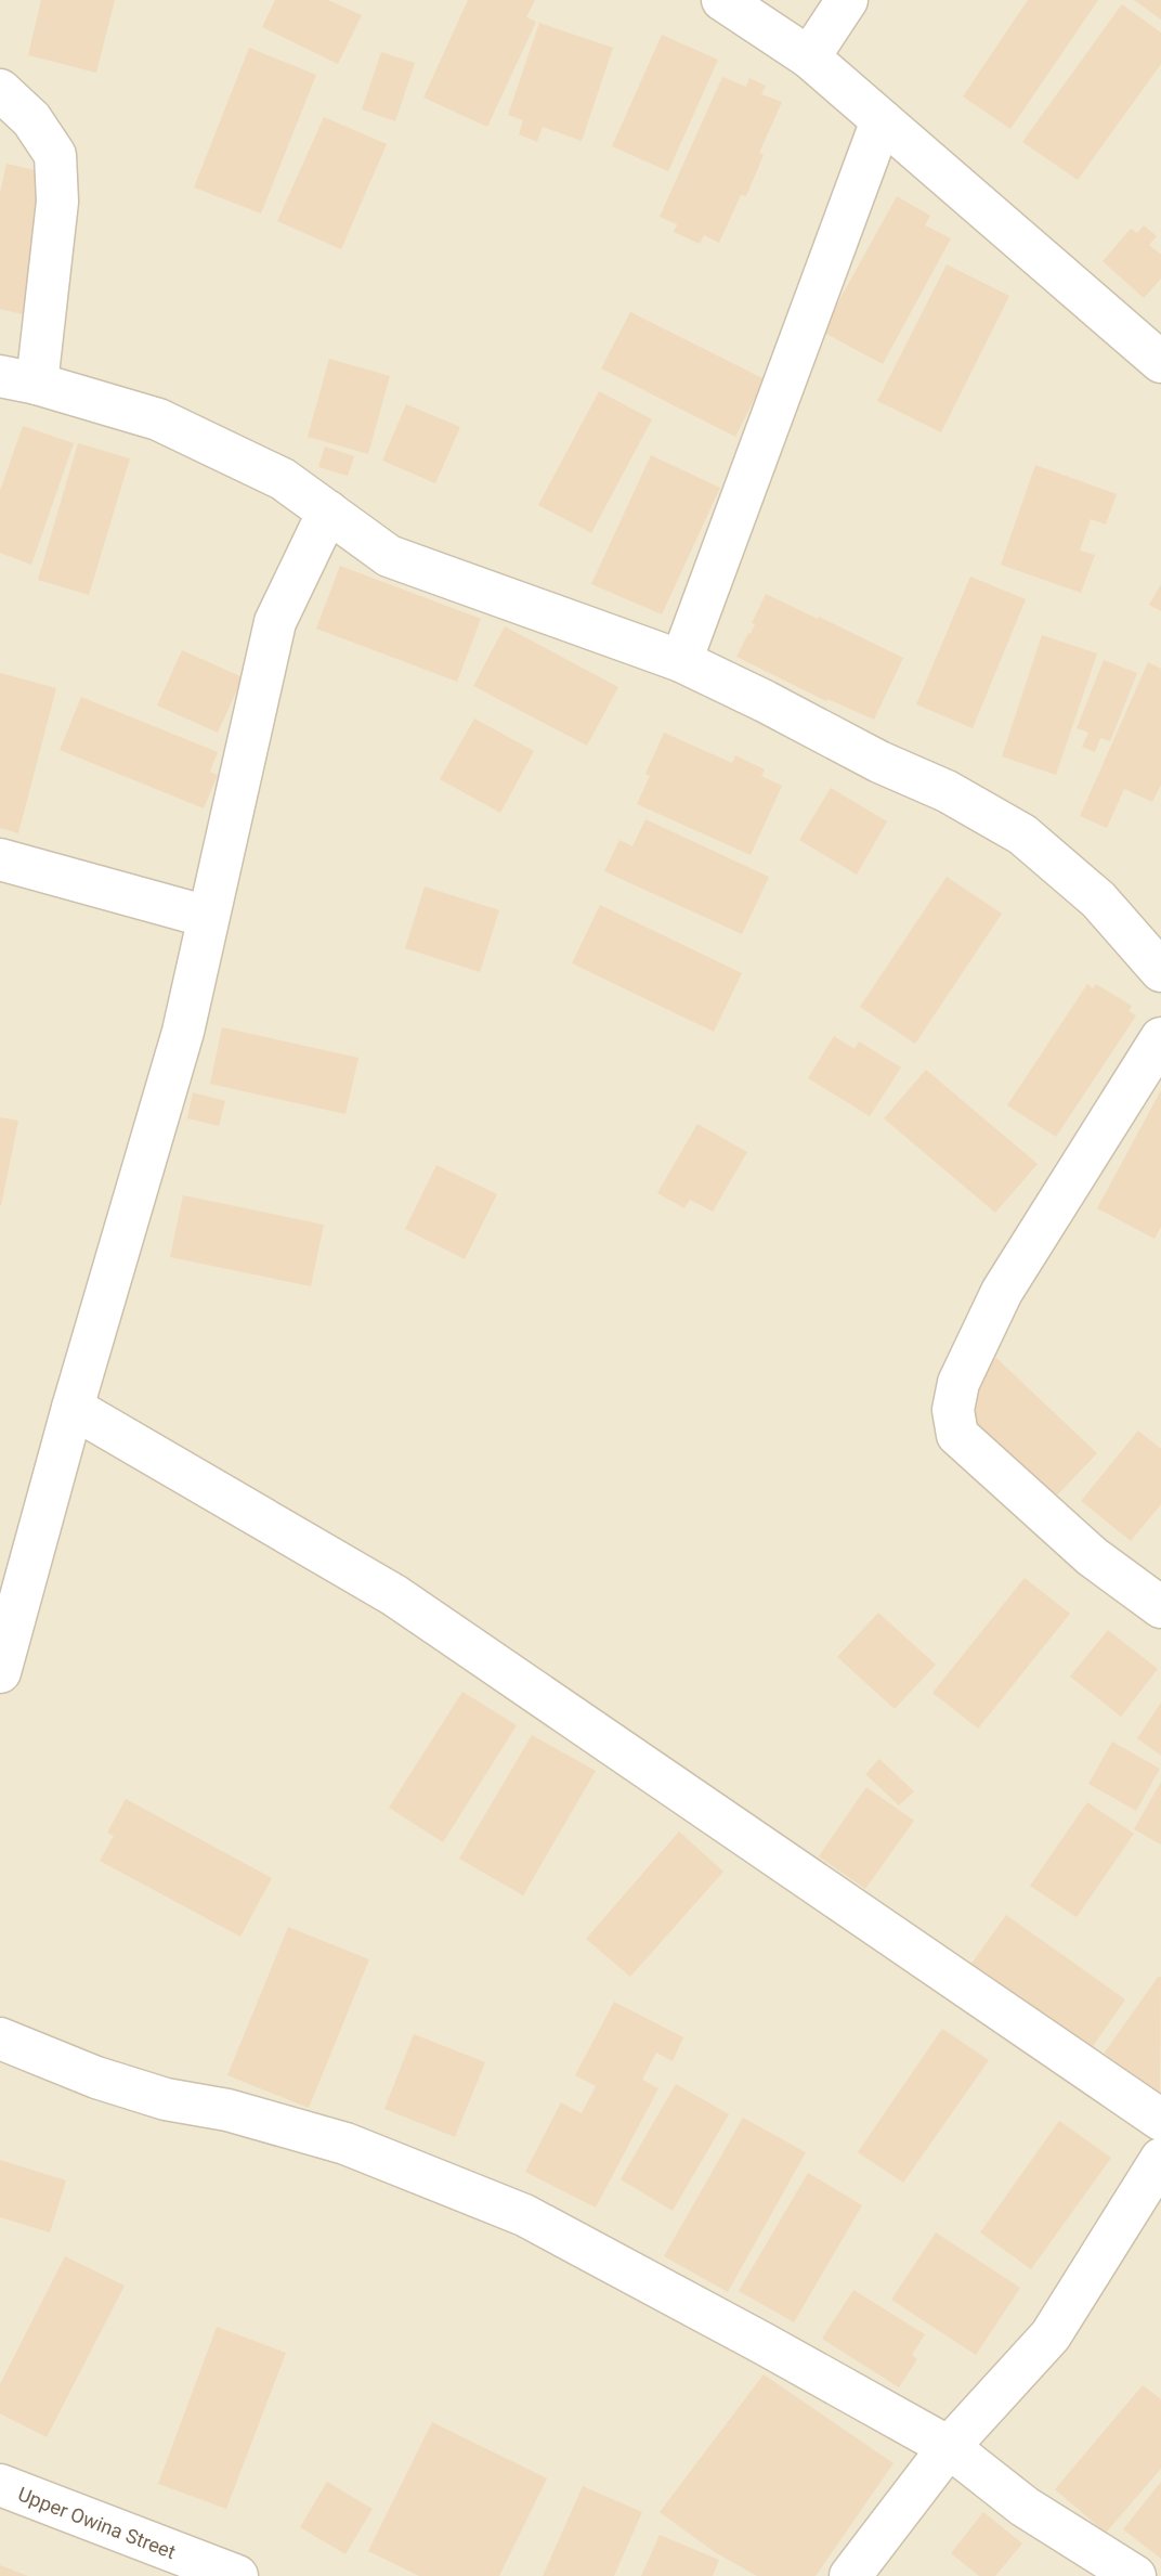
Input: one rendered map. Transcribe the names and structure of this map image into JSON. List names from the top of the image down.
{
  "streets": {
    "street": ["Upper Owina Street"]
  }
}
